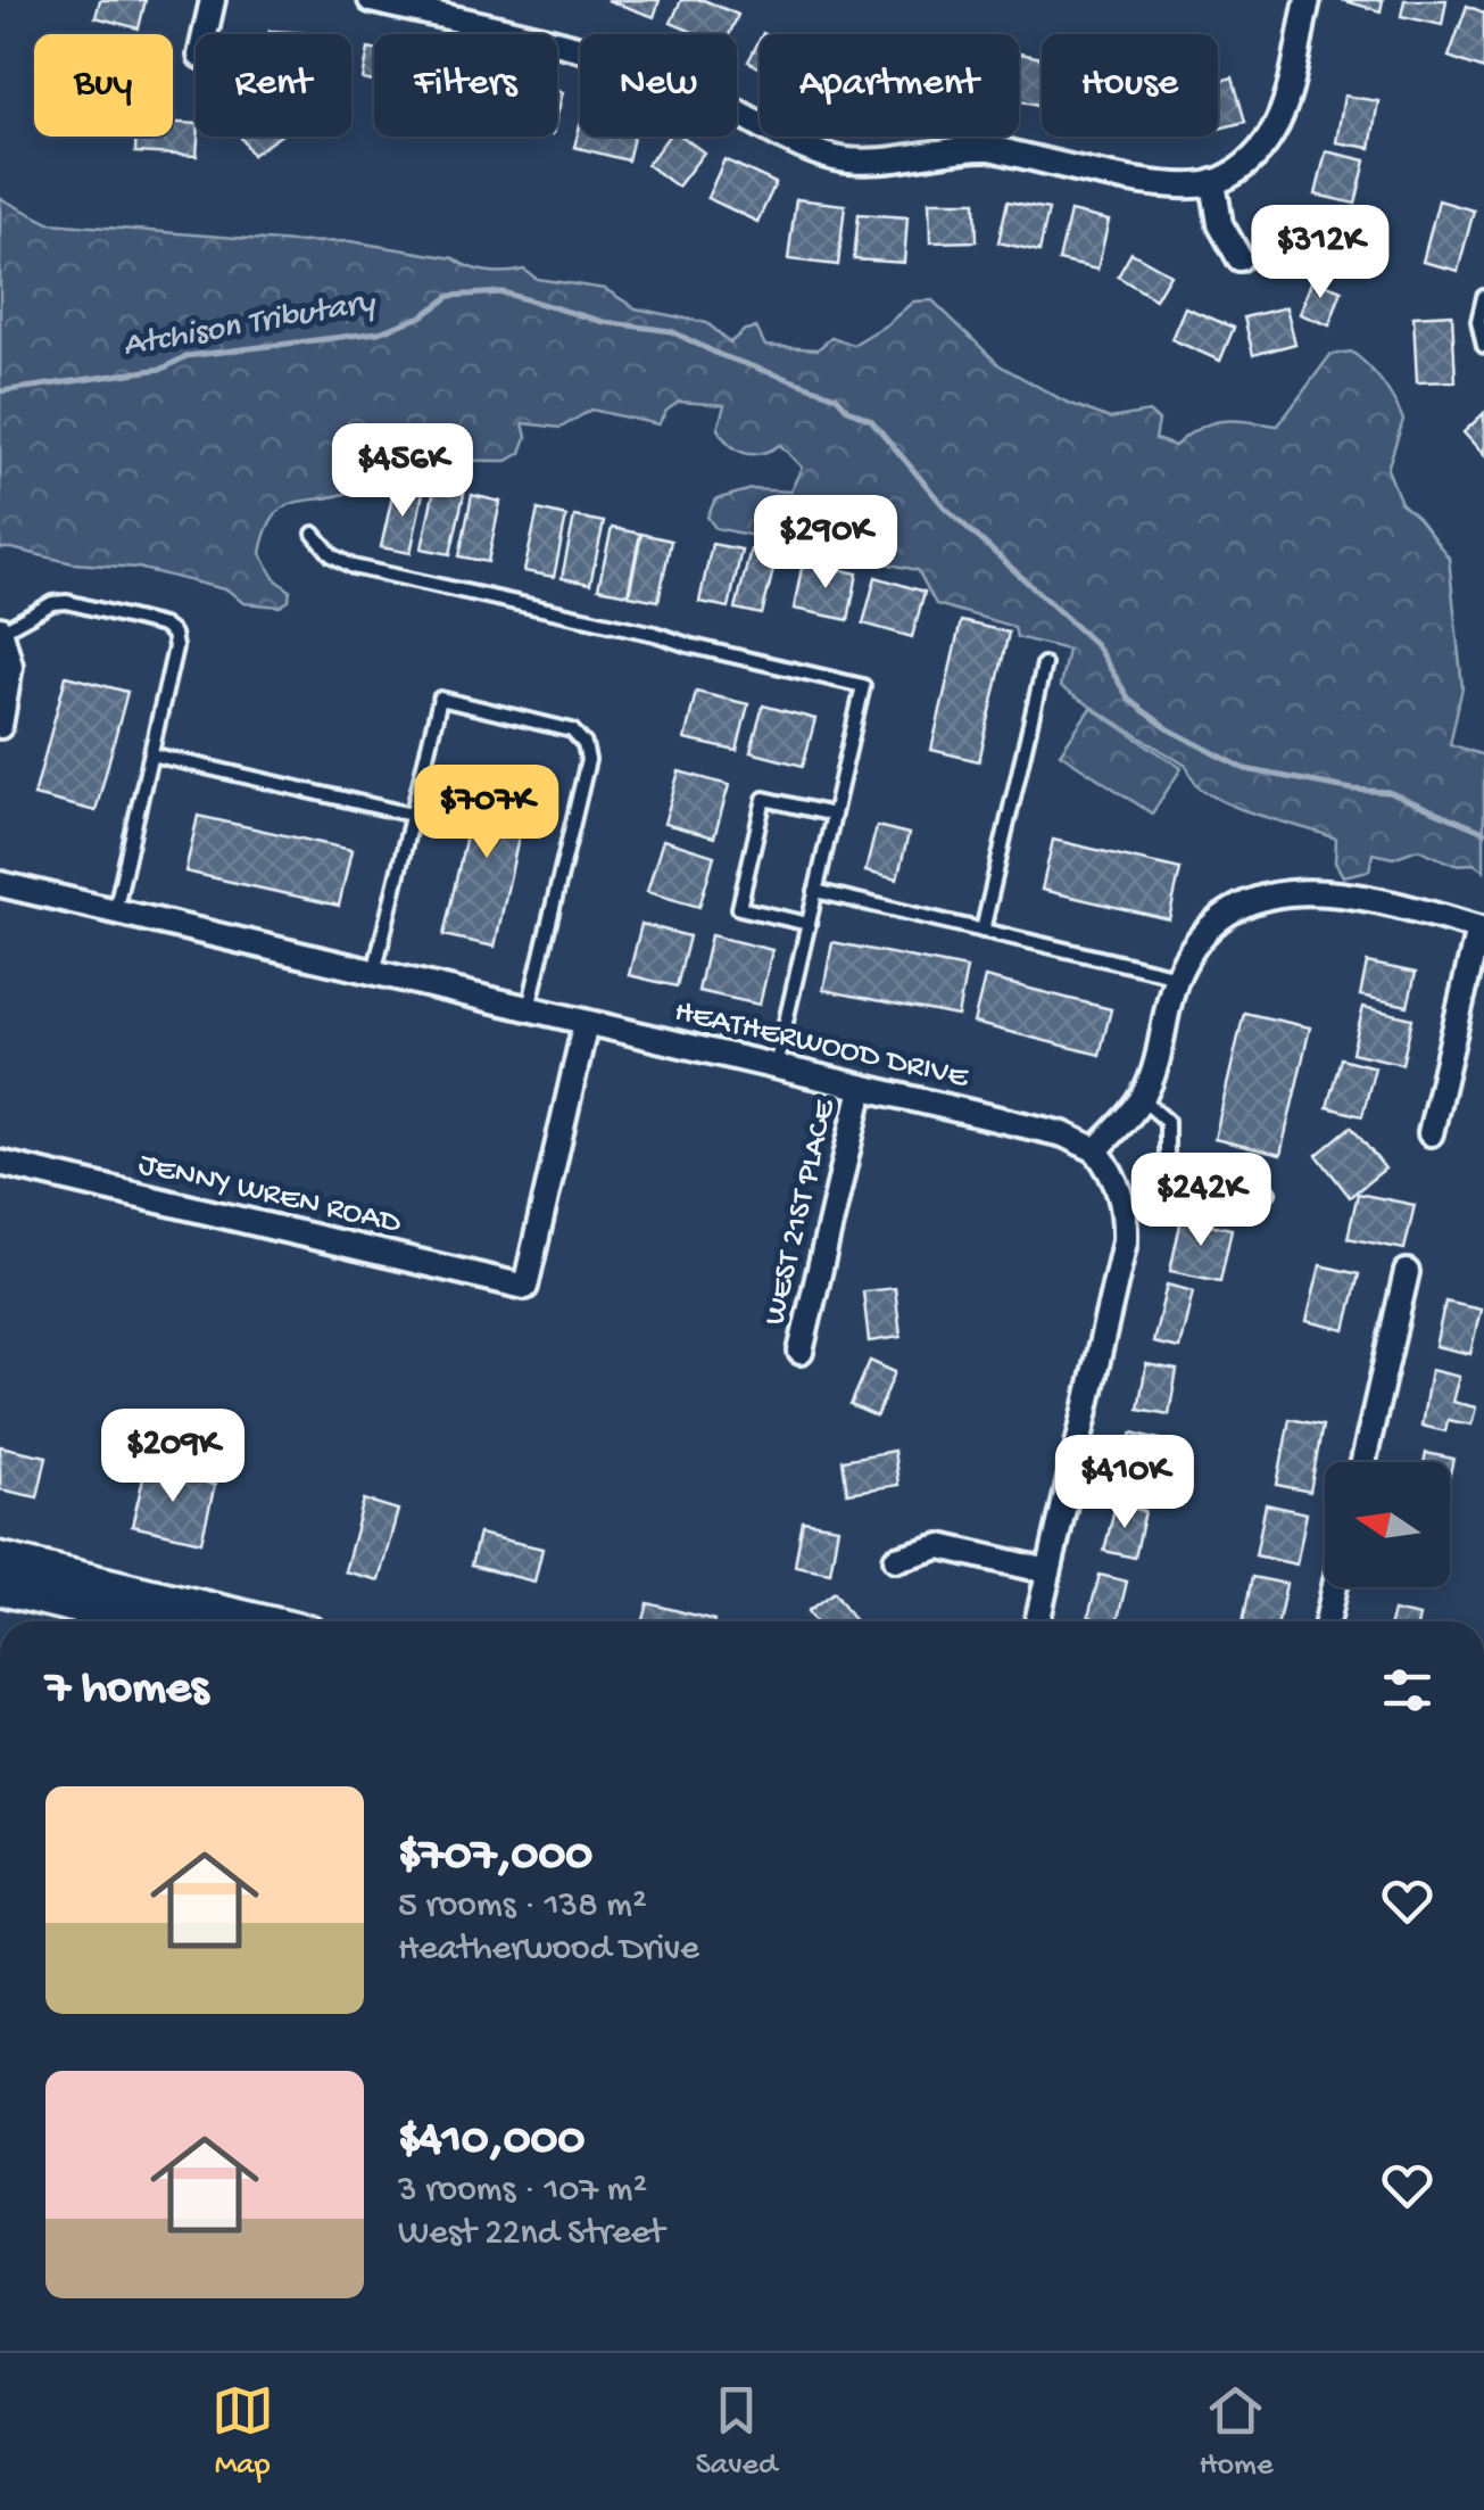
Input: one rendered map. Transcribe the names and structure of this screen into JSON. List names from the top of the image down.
{
  "streets": {
    "street": ["HEATHERWOOD DRIVE", "JENNY WREN ROAD", "WEST 21ST PLACE"]
  },
  "crossings": [
    ["HEATHERWOOD DRIVE", "JENNY WREN ROAD"],
    ["HEATHERWOOD DRIVE", "WEST 21ST PLACE"]
  ],
  "water": ["Atchison Tributary"],
  "north": "left",
  "page": {
    "chip": [
      "Buy",
      "Rent",
      "Filters",
      "New",
      "Apartment",
      "House"
    ],
    "price": [
      "$312K",
      "$456K",
      "$290K",
      "$707K",
      "$242K",
      "$209K",
      "$410K"
    ],
    "heading": "7 homes",
    "list": [
      {
        "name": "$707,000",
        "note": "5 rooms · 138 m² · Heatherwood Drive"
      },
      {
        "name": "$410,000",
        "note": "3 rooms · 107 m² · West 22nd Street"
      }
    ],
    "tabs": ["Map", "Saved", "Home"]
  }
}
